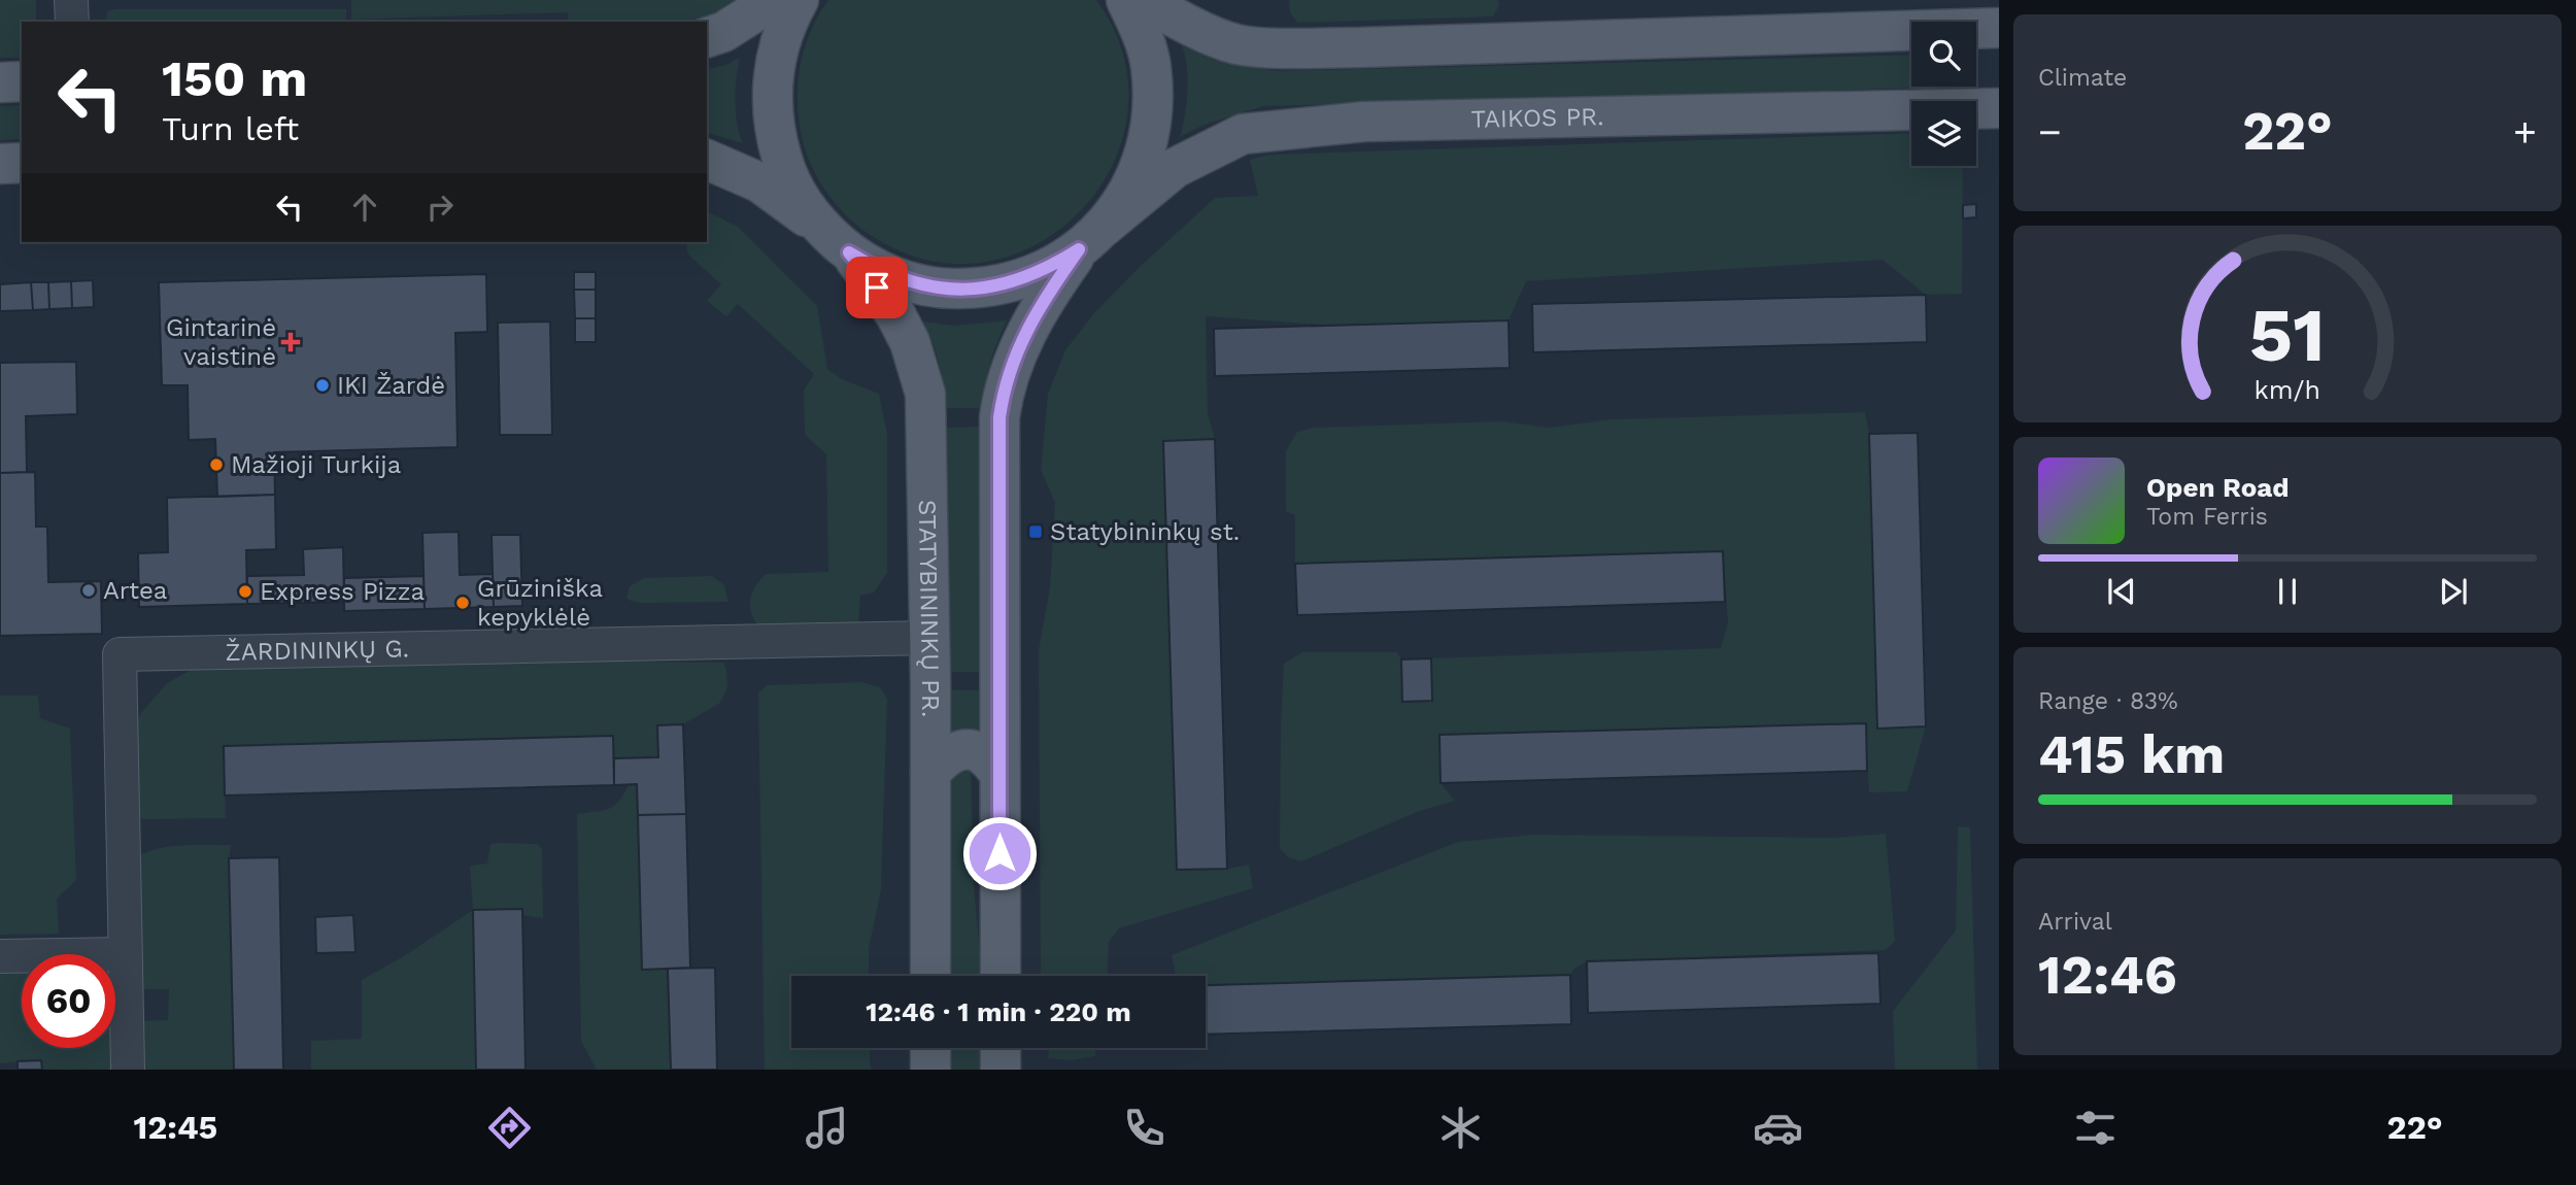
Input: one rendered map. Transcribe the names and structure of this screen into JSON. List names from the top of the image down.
{
  "streets": {
    "main road": ["TAIKOS PR.", "STATYBININKŲ PR."],
    "street": ["ŽARDININKŲ G."]
  },
  "crossings": [
    ["STATYBININKŲ PR.", "ŽARDININKŲ G."]
  ],
  "places": {
    "health": ["Gintarinė vaistinė"],
    "other": [
      "IKI Žardė",
      "Mažioji Turkija",
      "Artea",
      "Express Pizza",
      "Grūziniška kepyklėlė"
    ],
    "transit": ["Statybininkų st."]
  },
  "page": {
    "tile": [
      "Climate",
      ["Range · 83%", "415 km"],
      ["Arrival", "12:46"]
    ],
    "turn": ["150 m", "Turn left"],
    "heat": ["−", "22°", "+"],
    "song": ["Open Road", "Tom Ferris"],
    "limit": "60",
    "trip": "12:46 · 1 min · 220 m",
    "tabs": ["12:45", "22°"],
    "gauge": ["51", "km/h"]
  }
}
